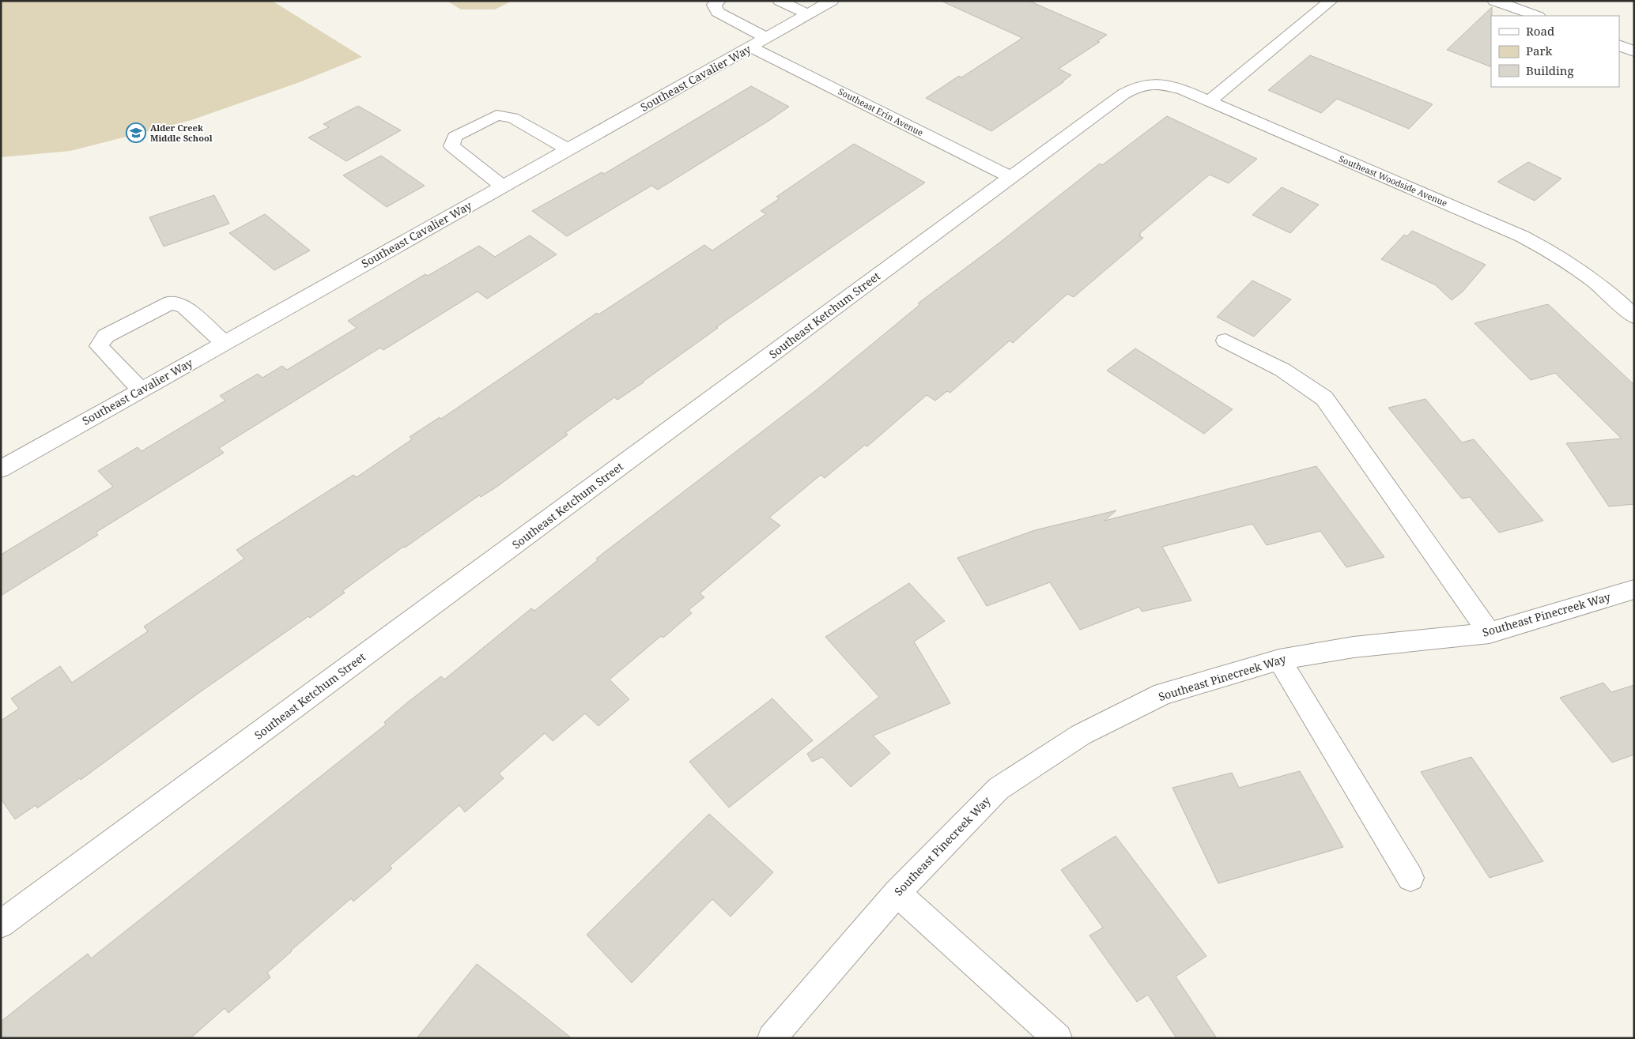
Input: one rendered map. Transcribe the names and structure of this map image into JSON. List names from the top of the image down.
{
  "streets": {
    "street": [
      "Southeast Cavalier Way",
      "Southeast Erin Avenue",
      "Southeast Woodside Avenue",
      "Southeast Ketchum Street",
      "Southeast Pinecreek Way"
    ]
  },
  "crossings": [
    ["Southeast Cavalier Way", "Southeast Erin Avenue"],
    ["Southeast Erin Avenue", "Southeast Ketchum Street"],
    ["Southeast Woodside Avenue", "Southeast Ketchum Street"]
  ],
  "places": {
    "school or university": ["Alder Creek Middle School"]
  },
  "legend": ["Road", "Park", "Building"]
}
